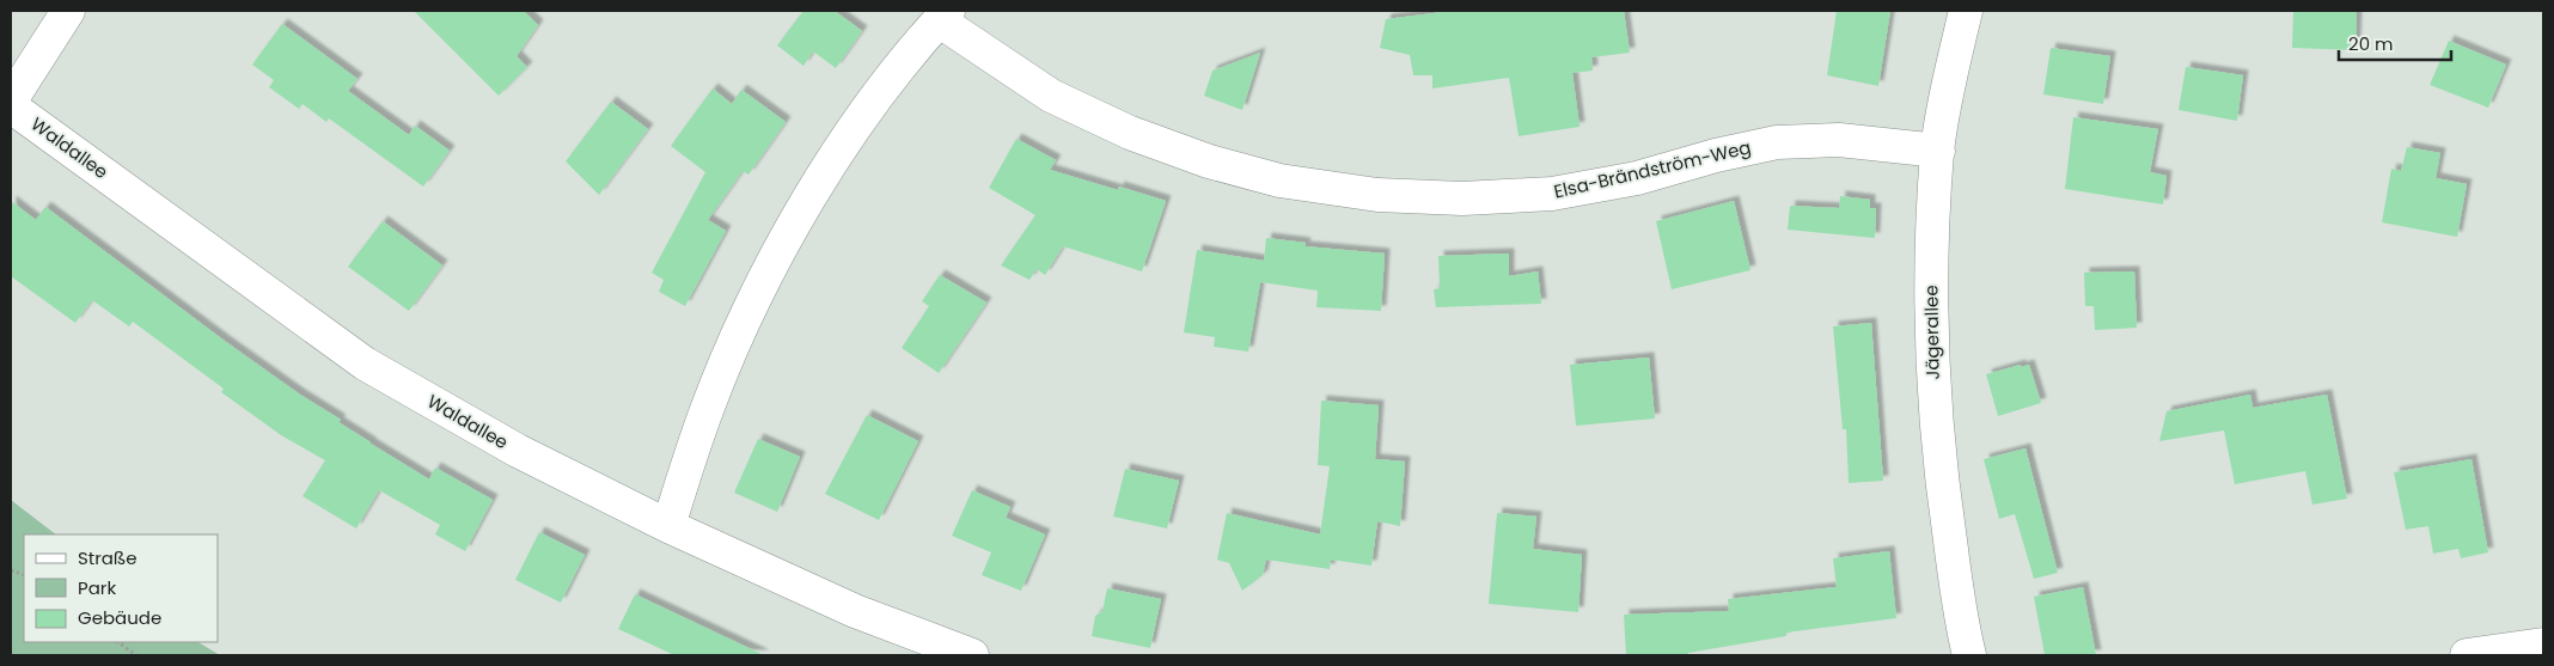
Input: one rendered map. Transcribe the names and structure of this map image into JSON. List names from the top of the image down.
{
  "streets": {
    "street": ["Waldallee", "Elsa-Brändström-Weg", "Jägerallee"]
  },
  "crossings": [
    ["Elsa-Brändström-Weg", "Jägerallee"]
  ],
  "legend": ["Straße", "Park", "Gebäude"],
  "scale_bar": "20 m"
}
